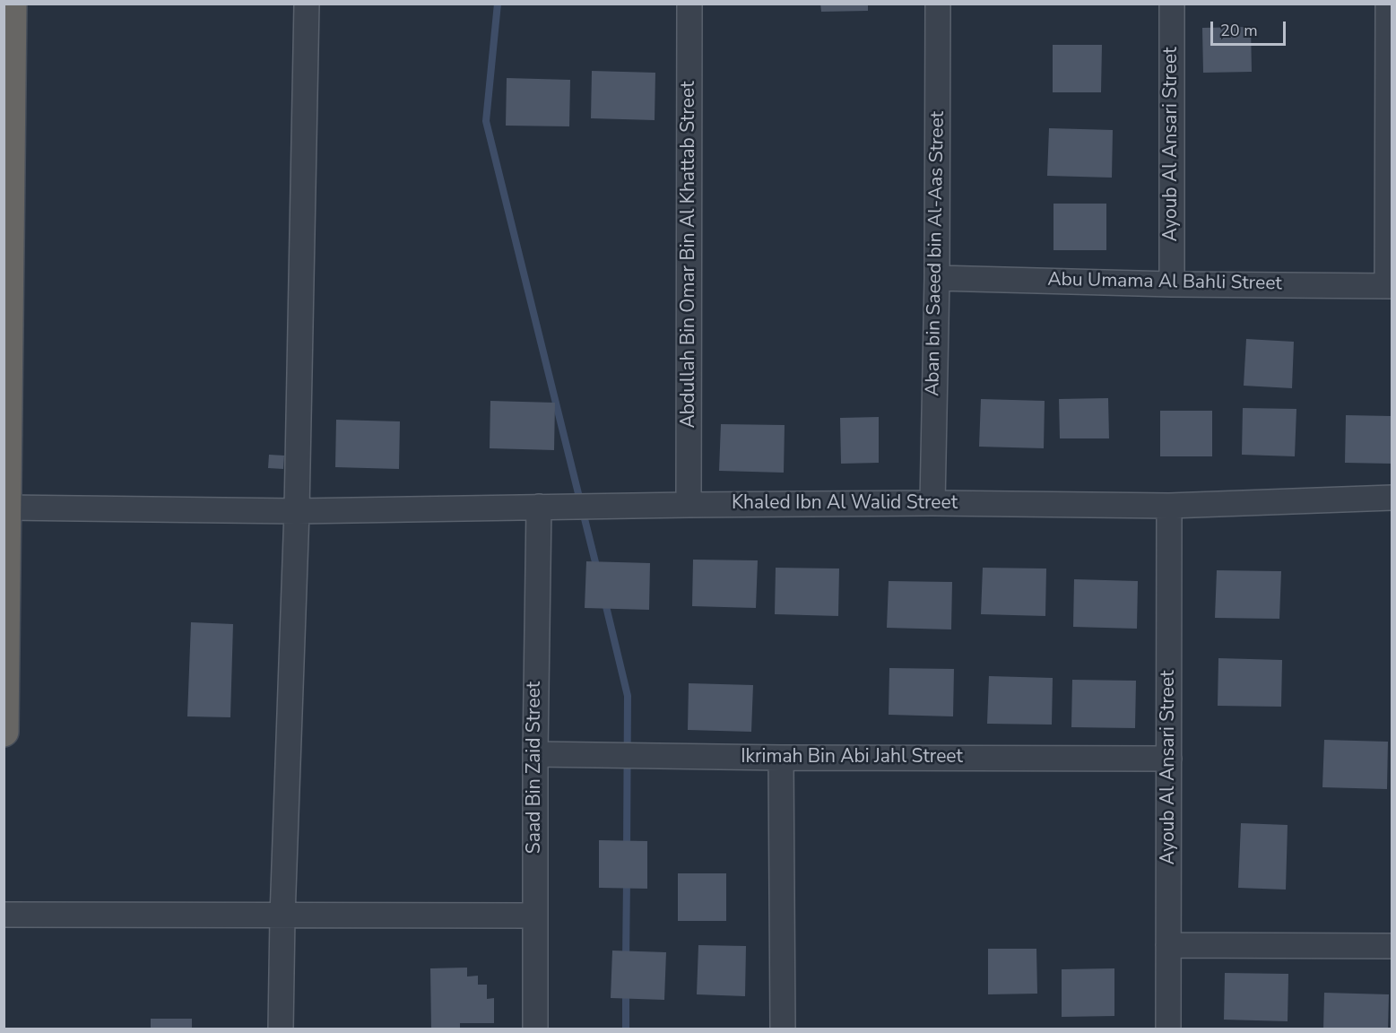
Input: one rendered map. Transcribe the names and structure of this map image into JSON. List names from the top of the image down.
{
  "streets": {
    "street": [
      "Ayoub Al Ansari Street",
      "Aban bin Saeed bin Al-Aas Street",
      "Abdullah Bin Omar Bin Al Khattab Street",
      "Abu Umama Al Bahli Street",
      "Khaled Ibn Al Walid Street",
      "Ikrimah Bin Abi Jahl Street",
      "Saad Bin Zaid Street"
    ]
  },
  "crossings": [
    ["Ayoub Al Ansari Street", "Abu Umama Al Bahli Street"],
    ["Ayoub Al Ansari Street", "Khaled Ibn Al Walid Street"],
    ["Ayoub Al Ansari Street", "Ikrimah Bin Abi Jahl Street"],
    ["Aban bin Saeed bin Al-Aas Street", "Abu Umama Al Bahli Street"],
    ["Aban bin Saeed bin Al-Aas Street", "Khaled Ibn Al Walid Street"],
    ["Abdullah Bin Omar Bin Al Khattab Street", "Khaled Ibn Al Walid Street"],
    ["Khaled Ibn Al Walid Street", "Saad Bin Zaid Street"],
    ["Ikrimah Bin Abi Jahl Street", "Saad Bin Zaid Street"]
  ],
  "scale_bar": "20 m"
}
